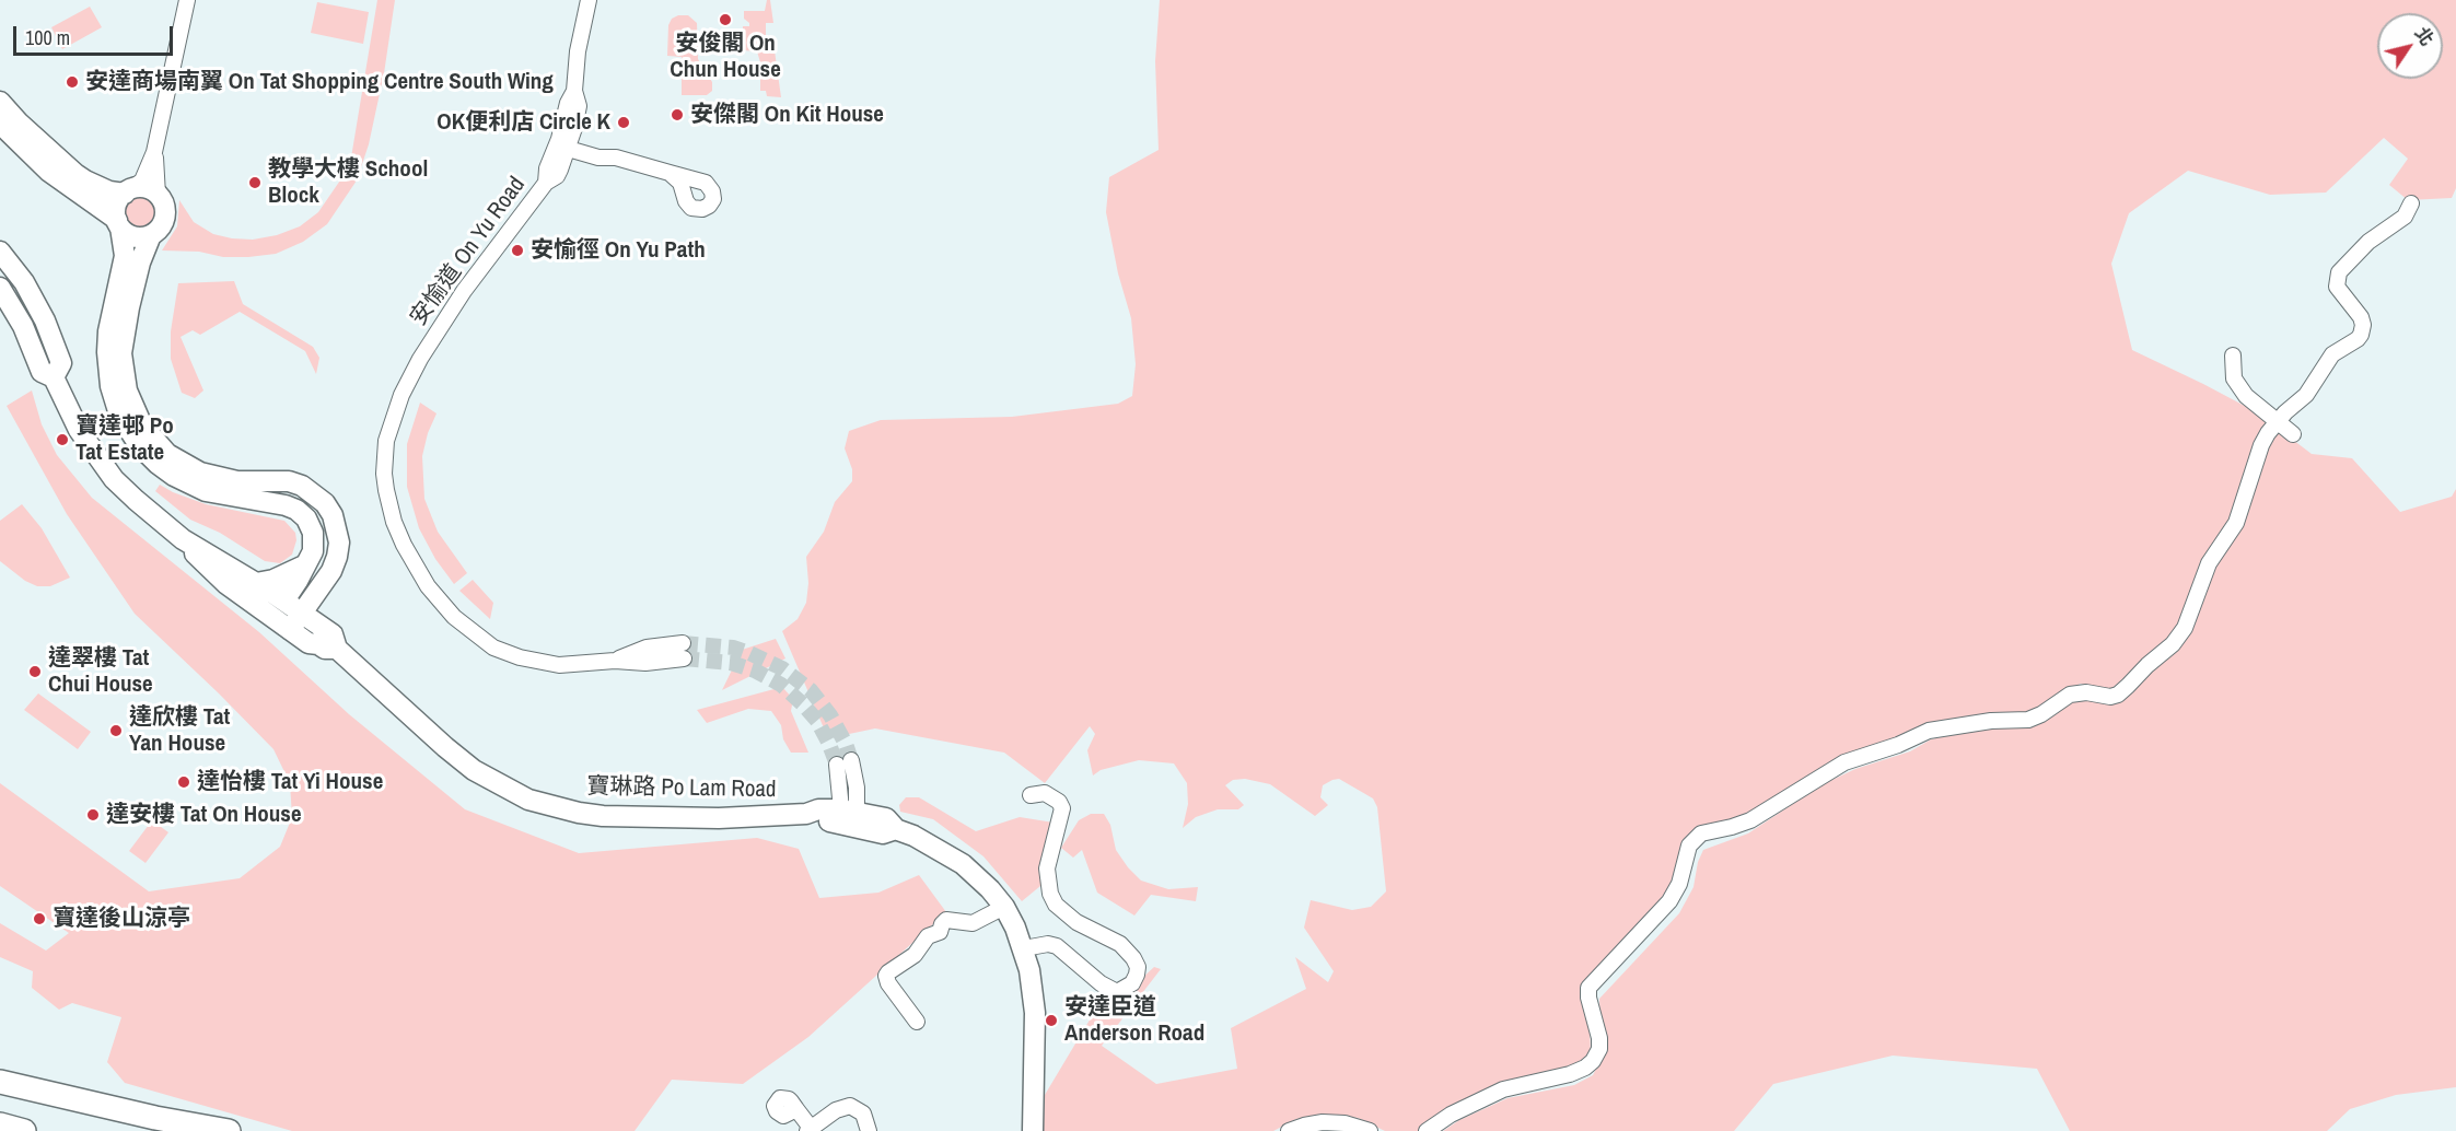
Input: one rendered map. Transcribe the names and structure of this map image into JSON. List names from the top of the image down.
{
  "streets": {
    "main road": ["寶琳路 Po Lam Road"],
    "street": ["安愉道 On Yu Road"]
  },
  "places": [
    "安俊閣 On Chun House",
    "安達商場南翼 On Tat Shopping Centre South Wing",
    "安傑閣 On Kit House",
    "OK便利店 Circle K",
    "教學大樓 School Block",
    "安愉徑 On Yu Path",
    "寶達邨 Po Tat Estate",
    "達翠樓 Tat Chui House",
    "達欣樓 Tat Yan House",
    "達怡樓 Tat Yi House",
    "達安樓 Tat On House",
    "寶達後山涼亭",
    "安達臣道 Anderson Road"
  ],
  "scale_bar": "100 m",
  "north": "top right"
}
